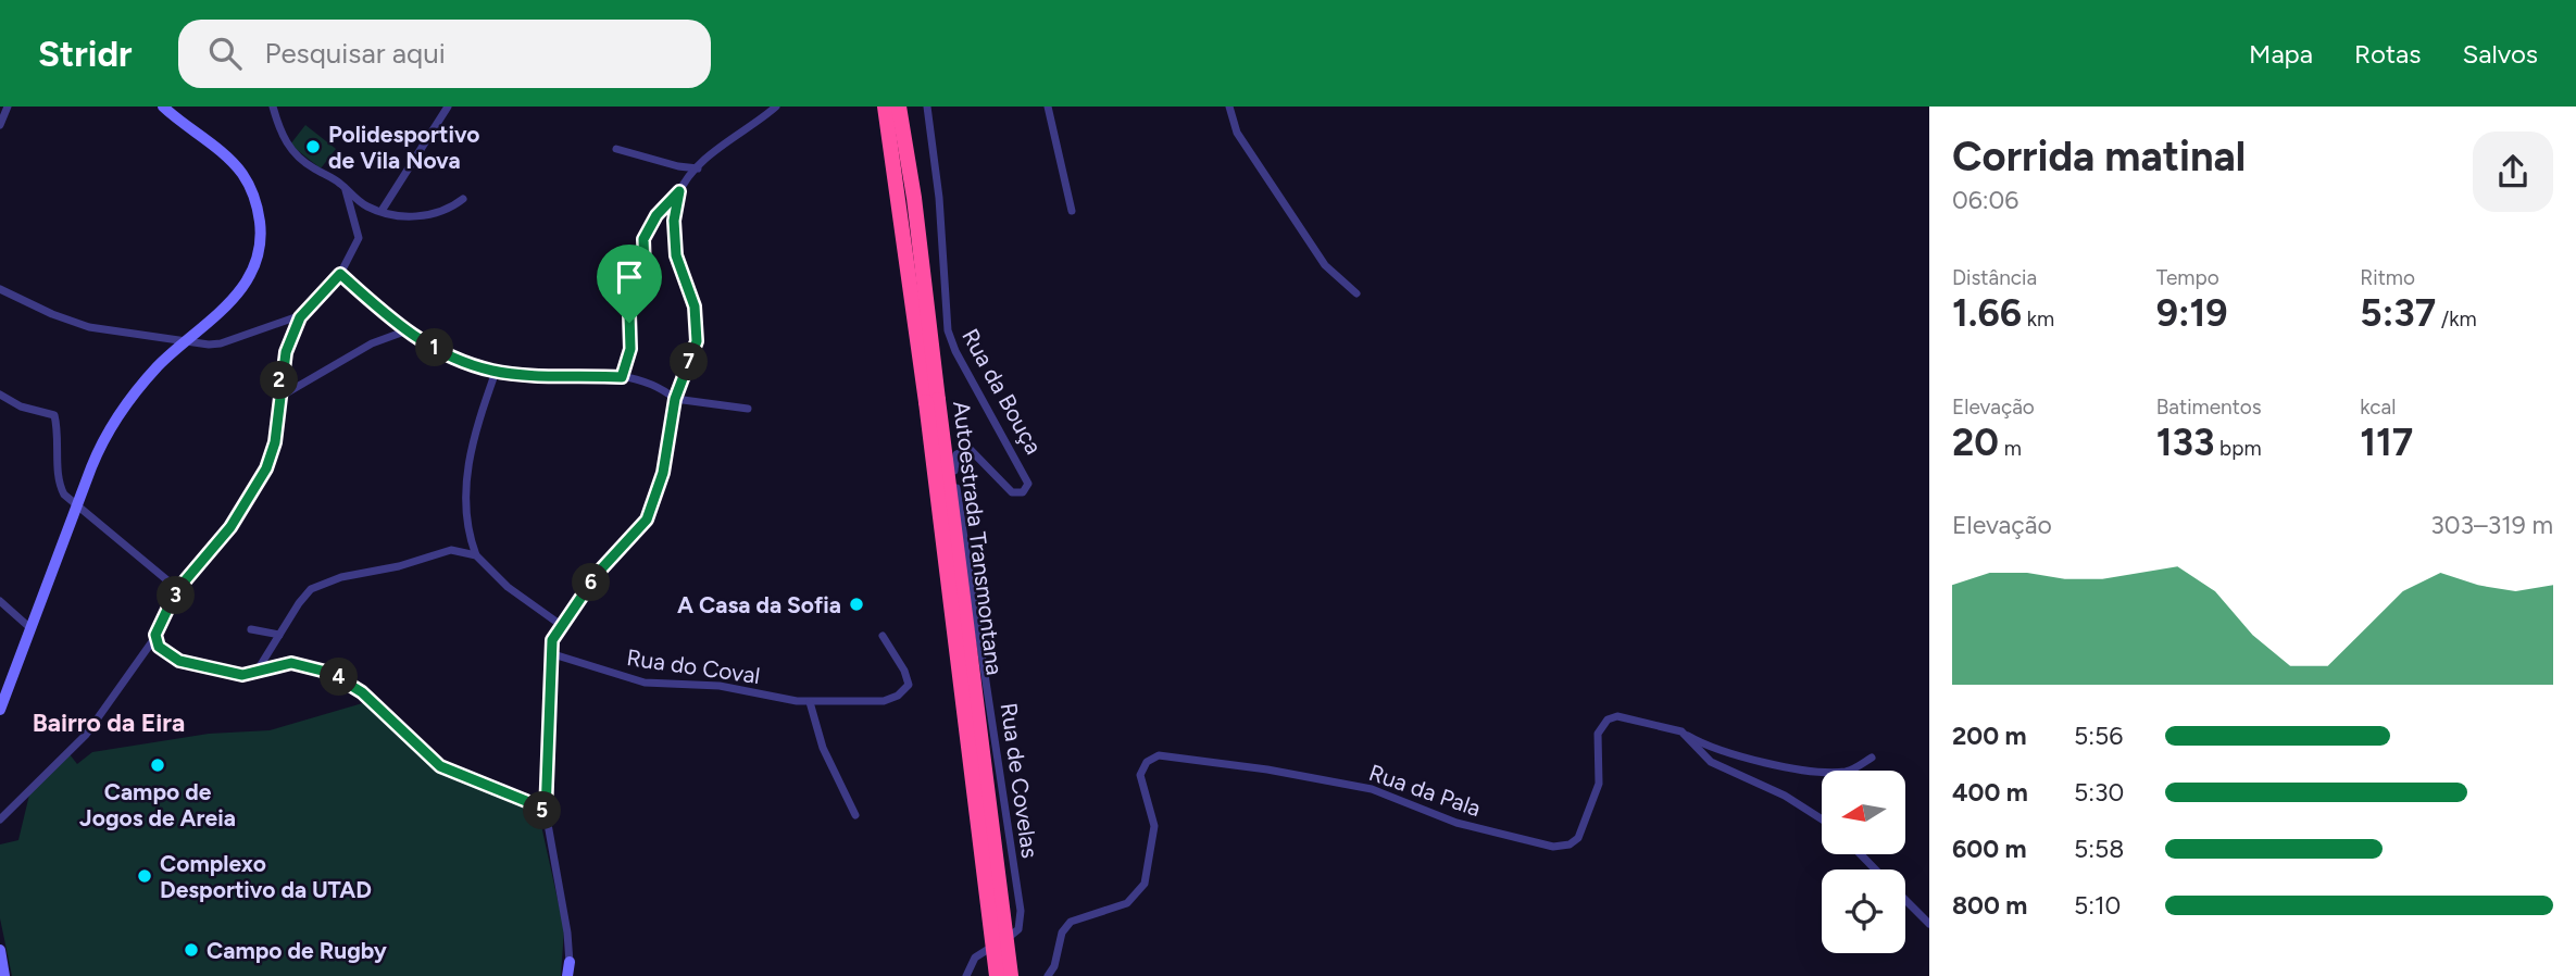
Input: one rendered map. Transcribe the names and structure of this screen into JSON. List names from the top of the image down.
{
  "streets": {
    "highway": ["Autoestrada Transmontana"],
    "street": [
      "Rua da Bouça",
      "Rua do Coval",
      "Rua de Covelas",
      "Rua da Pala"
    ]
  },
  "crossings": [
    ["Rua da Bouça", "Rua de Covelas"]
  ],
  "districts": ["Bairro da Eira"],
  "places": [
    "Polidesportivo de Vila Nova",
    "A Casa da Sofia",
    "Campo de Jogos de Areia",
    "Complexo Desportivo da UTAD",
    "Campo de Rugby"
  ],
  "north": "left",
  "page": {
    "header": "Stridr",
    "search": "Pesquisar aqui",
    "nav": ["Mapa", "Rotas", "Salvos"],
    "heading": ["Corrida matinal", "06:06"],
    "stats": [
      ["Distância", "1.66 km"],
      ["Tempo", "9:19"],
      ["Ritmo", "5:37 /km"],
      ["Elevação", "20 m"],
      ["Batimentos", "133 bpm"],
      ["kcal", "117"]
    ],
    "pins": [
      "1",
      "7",
      "2",
      "6",
      "3",
      "4",
      "5"
    ],
    "chart": ["Elevação", "303–319 m"],
    "list": [
      {
        "name": "200 m",
        "note": "5:56"
      },
      {
        "name": "400 m",
        "note": "5:30"
      },
      {
        "name": "600 m",
        "note": "5:58"
      },
      {
        "name": "800 m",
        "note": "5:10"
      }
    ]
  }
}
